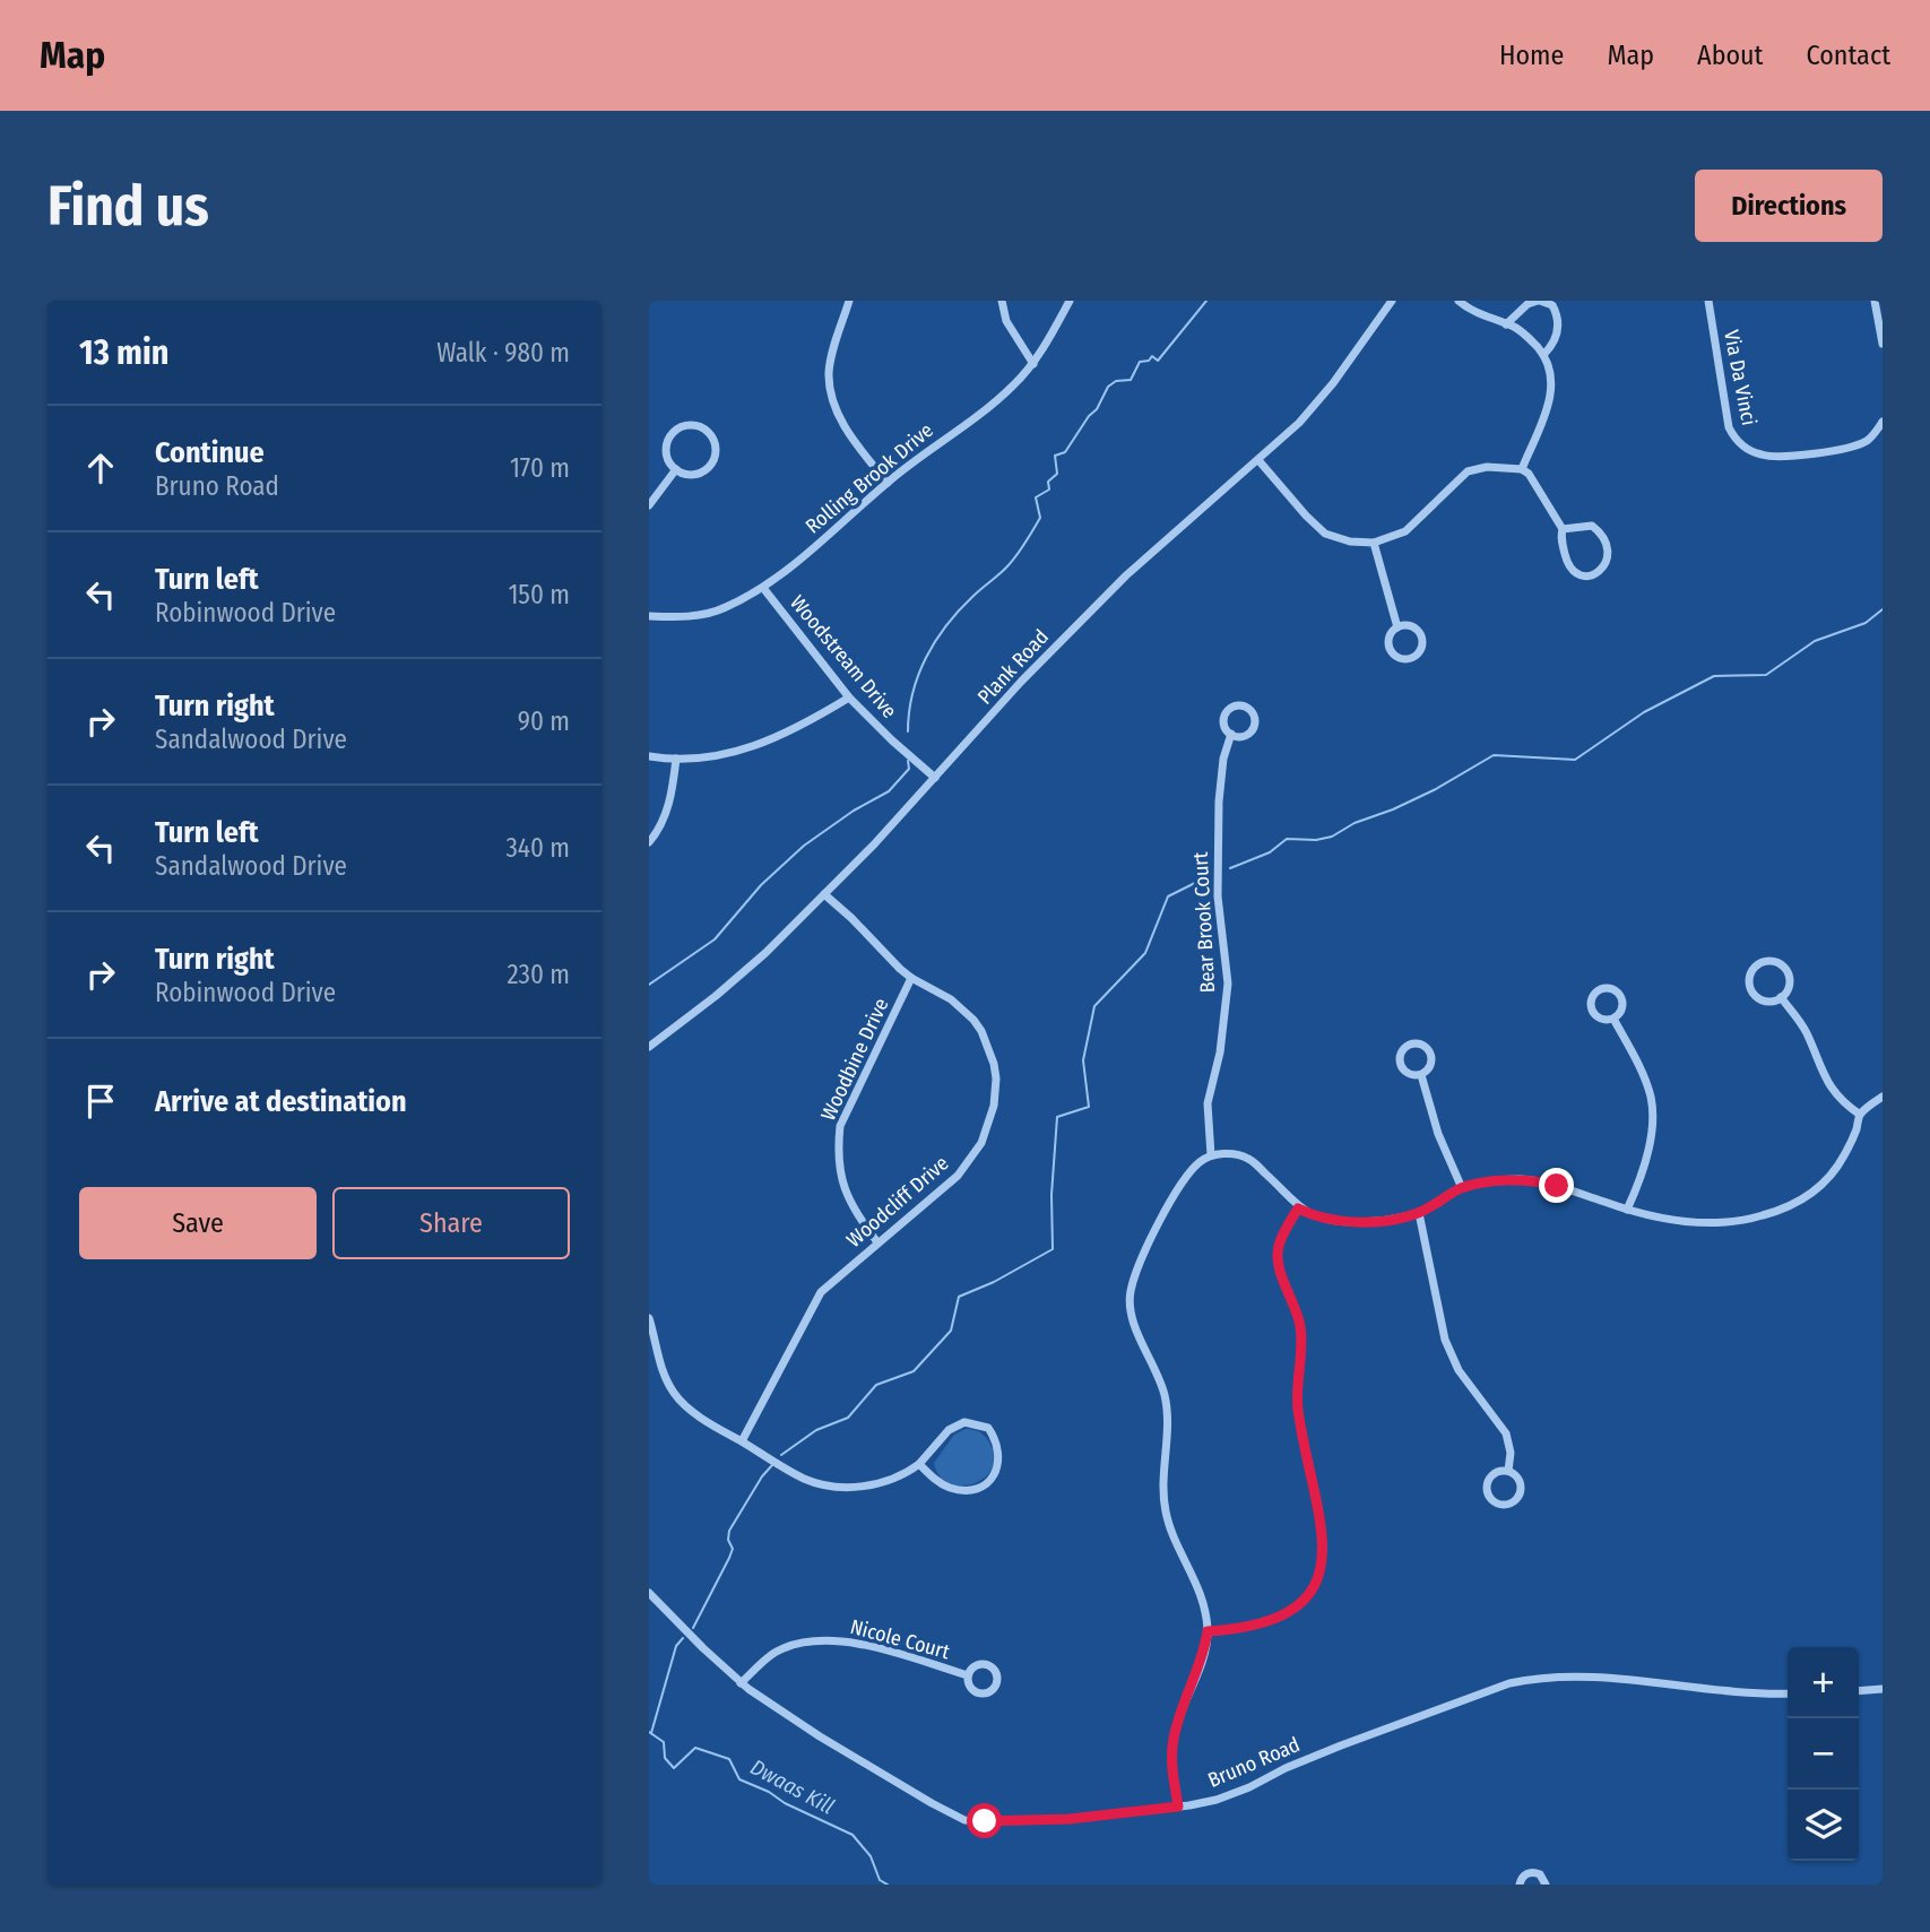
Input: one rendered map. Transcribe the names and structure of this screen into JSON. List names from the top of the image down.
{
  "streets": {
    "street": [
      "Via Da Vinci",
      "Rolling Brook Drive",
      "Woodstream Drive",
      "Plank Road",
      "Bear Brook Court",
      "Woodbine Drive",
      "Woodcliff Drive",
      "Nicole Court",
      "Bruno Road"
    ]
  },
  "crossings": [
    ["Rolling Brook Drive", "Woodstream Drive"],
    ["Woodstream Drive", "Plank Road"],
    ["Plank Road", "Woodcliff Drive"],
    ["Woodbine Drive", "Woodcliff Drive"],
    ["Nicole Court", "Bruno Road"]
  ],
  "water": ["Dwaas Kill"],
  "page": {
    "header": "Map",
    "nav": [
      "Home",
      "Map",
      "About",
      "Contact"
    ],
    "buttons": [
      "Directions",
      ["Save", "Share"]
    ],
    "title": "Find us",
    "heading": ["13 min", "Walk · 980 m"],
    "list": [
      ["Continue", "Bruno Road", "170 m"],
      ["Turn left", "Robinwood Drive", "150 m"],
      ["Turn right", "Sandalwood Drive", "90 m"],
      ["Turn left", "Sandalwood Drive", "340 m"],
      ["Turn right", "Robinwood Drive", "230 m"],
      "Arrive at destination"
    ],
    "map_buttons": ["+", "−"]
  }
}
